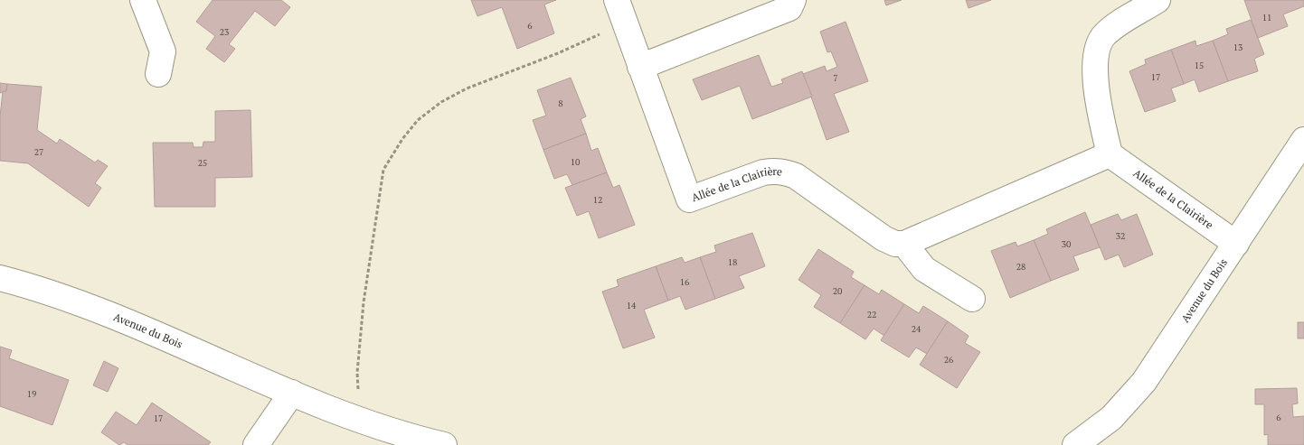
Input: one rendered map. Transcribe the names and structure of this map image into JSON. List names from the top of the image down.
{
  "streets": {
    "street": ["Allée de la Clairière", "Avenue du Bois"]
  },
  "crossings": [
    ["Allée de la Clairière", "Avenue du Bois"]
  ],
  "house_numbers": [
    "11",
    "6",
    "23",
    "13",
    "15",
    "17",
    "7",
    "8",
    "27",
    "10",
    "25",
    "12",
    "32",
    "30",
    "18",
    "28",
    "16",
    "20",
    "14",
    "22",
    "24",
    "26",
    "19",
    "6",
    "17"
  ]
}
